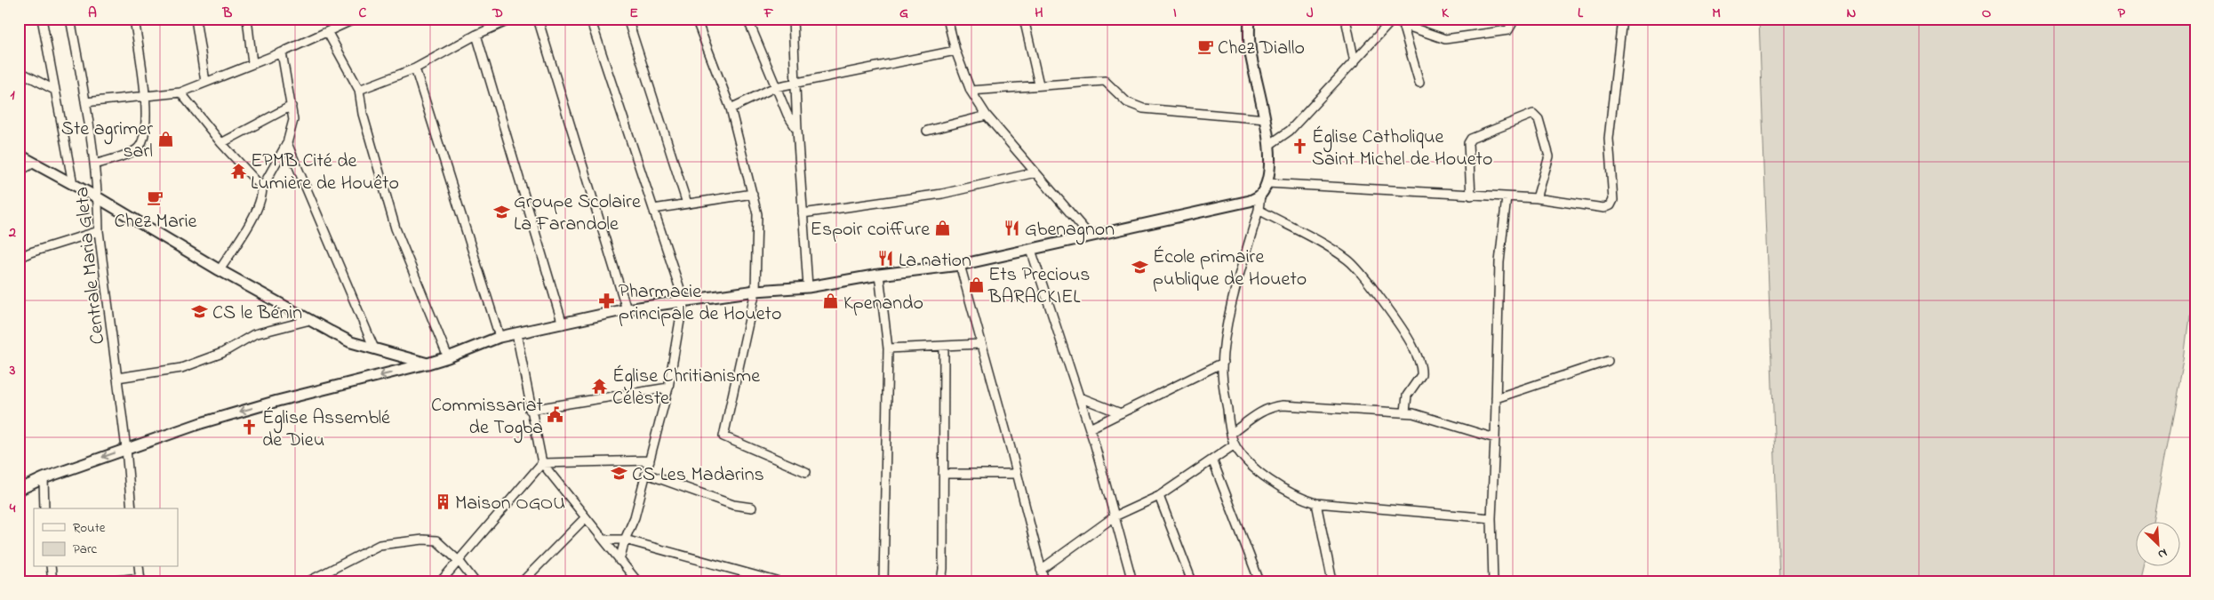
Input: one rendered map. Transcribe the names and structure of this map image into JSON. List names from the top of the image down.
{
  "streets": {
    "street": ["Centrale Maria Gleta"]
  },
  "places": {
    "cafe": ["Chez Diallo", "Chez Marie"],
    "shop": [
      "Ste agrimer sarl",
      "Espoir coiffure",
      "Ets Precious BARACKIEL",
      "Kpenando"
    ],
    "church": ["Église Catholique Saint Michel de Houeto", "Église Assemblé de Dieu"],
    "temple": ["EPMB Cité de Lumière de Houêto", "Église Chritianisme Célèste"],
    "school or university": [
      "Groupe Scolaire La Farandole",
      "École primaire publique de Houeto",
      "CS le Bénin",
      "CS Les Madarins"
    ],
    "restaurant": ["Gbenagnon", "La nation"],
    "pharmacy": ["Pharmacie principale de Houeto"],
    "public building": ["Commissariat de Togba"],
    "building": ["Maison OGOU"]
  },
  "legend": ["Route", "Parc"],
  "north": "bottom right",
  "grid": {
    "columns": [
      "A",
      "B",
      "C",
      "D",
      "E",
      "F",
      "G",
      "H",
      "I",
      "J",
      "K",
      "L",
      "M",
      "N",
      "O",
      "P"
    ],
    "rows": [
      "1",
      "2",
      "3",
      "4"
    ]
  }
}
